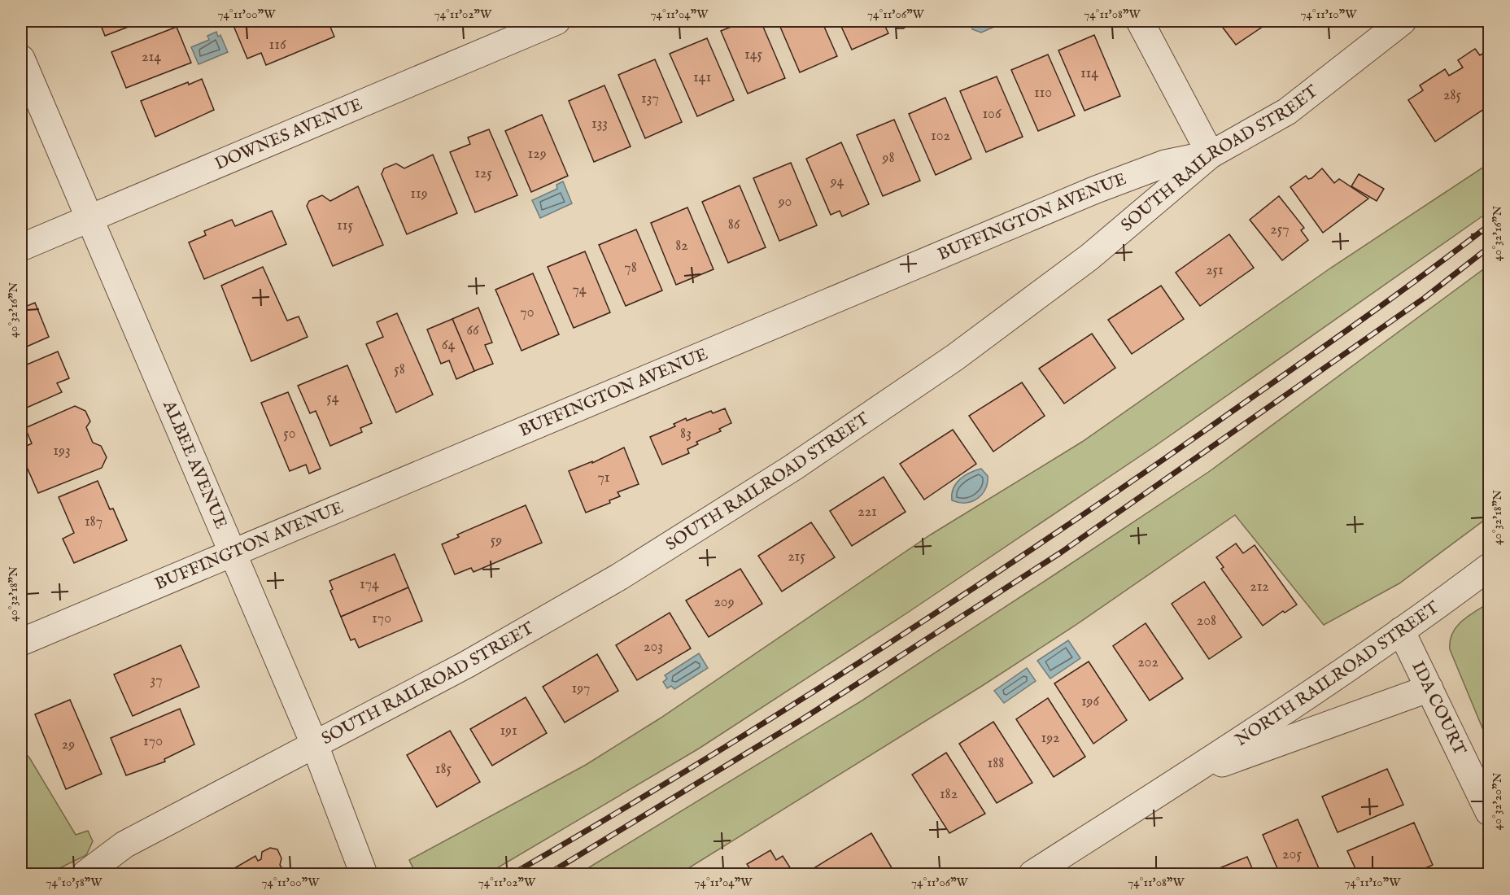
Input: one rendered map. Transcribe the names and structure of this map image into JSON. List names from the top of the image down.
{
  "streets": {
    "street": [
      "DOWNES AVENUE",
      "SOUTH RAILROAD STREET",
      "BUFFINGTON AVENUE",
      "ALBEE AVENUE",
      "NORTH RAILROAD STREET",
      "IDA COURT"
    ]
  },
  "crossings": [
    ["DOWNES AVENUE", "ALBEE AVENUE"],
    ["SOUTH RAILROAD STREET", "BUFFINGTON AVENUE"],
    ["SOUTH RAILROAD STREET", "ALBEE AVENUE"],
    ["BUFFINGTON AVENUE", "ALBEE AVENUE"],
    ["NORTH RAILROAD STREET", "IDA COURT"]
  ],
  "house_numbers": [
    "116",
    "145",
    "214",
    "114",
    "141",
    "110",
    "285",
    "137",
    "106",
    "133",
    "102",
    "129",
    "98",
    "125",
    "94",
    "119",
    "90",
    "86",
    "115",
    "257",
    "82",
    "78",
    "251",
    "74",
    "70",
    "66",
    "64",
    "58",
    "54",
    "50",
    "83",
    "193",
    "71",
    "221",
    "187",
    "59",
    "215",
    "174",
    "212",
    "209",
    "170",
    "208",
    "203",
    "202",
    "37",
    "197",
    "196",
    "191",
    "192",
    "170",
    "29",
    "188",
    "185",
    "182",
    "205"
  ],
  "coordinates": [
    "74°11'00\"W",
    "74°11'02\"W",
    "74°11'04\"W",
    "74°11'06\"W",
    "74°11'08\"W",
    "74°11'10\"W",
    "40°32'16\"N",
    "40°32'18\"N",
    "40°32'20\"N",
    "74°10'58\"W"
  ]
}
